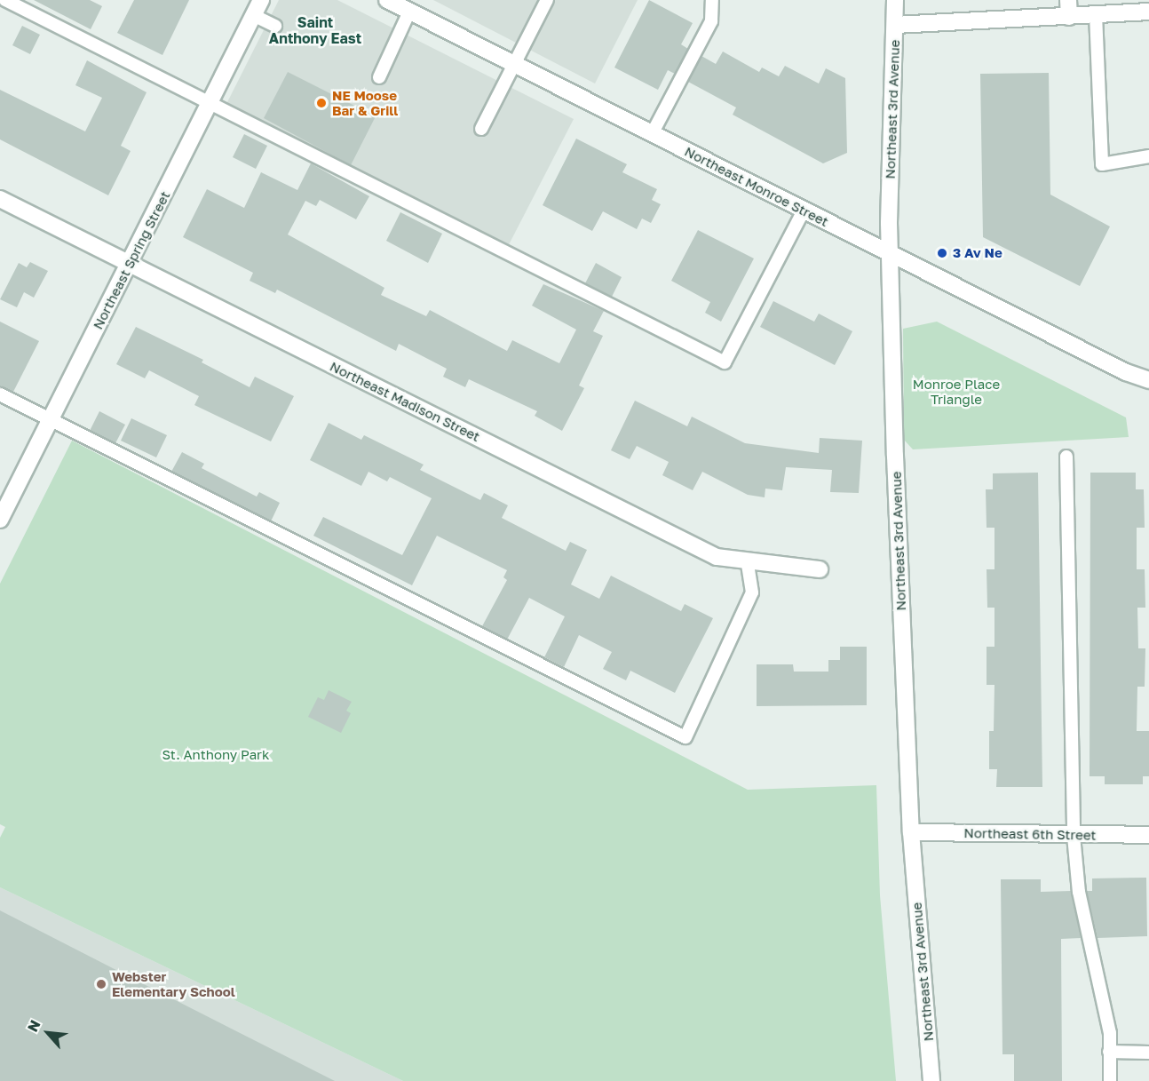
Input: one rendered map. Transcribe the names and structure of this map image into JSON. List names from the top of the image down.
{
  "streets": {
    "street": [
      "Northeast 3rd Avenue",
      "Northeast Monroe Street",
      "Northeast Spring Street",
      "Northeast Madison Street",
      "Northeast 6th Street"
    ]
  },
  "crossings": [
    ["Northeast 3rd Avenue", "Northeast Monroe Street"],
    ["Northeast 3rd Avenue", "Northeast 6th Street"],
    ["Northeast Spring Street", "Northeast Madison Street"]
  ],
  "districts": ["Saint Anthony East"],
  "parks": ["Monroe Place Triangle", "St. Anthony Park"],
  "places": ["NE Moose Bar & Grill", "3 Av Ne", "Webster Elementary School"],
  "north": "top left"
}
